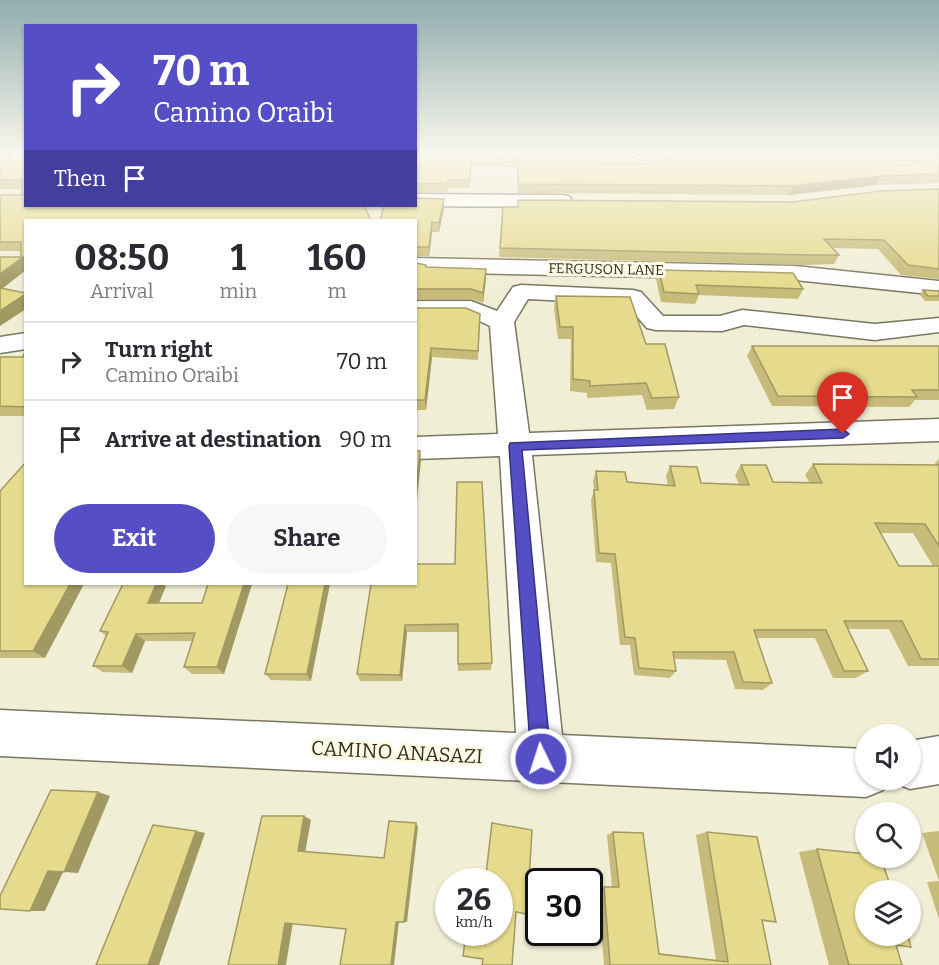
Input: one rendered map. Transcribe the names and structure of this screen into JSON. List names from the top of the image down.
{
  "streets": {
    "street": ["FERGUSON LANE", "CAMINO ANASAZI"]
  },
  "page": {
    "turn": ["70 m", "Camino Oraibi"],
    "then": "Then",
    "eta": [
      "08:50",
      "Arrival",
      "1",
      "min",
      "160",
      "m"
    ],
    "list": [
      {
        "name": "Turn right",
        "note": "Camino Oraibi",
        "value": "70 m"
      },
      {
        "name": "Arrive at destination",
        "value": "90 m"
      }
    ],
    "buttons": ["Exit", "Share"],
    "speed": "26 km/h",
    "limit": "30"
  }
}
